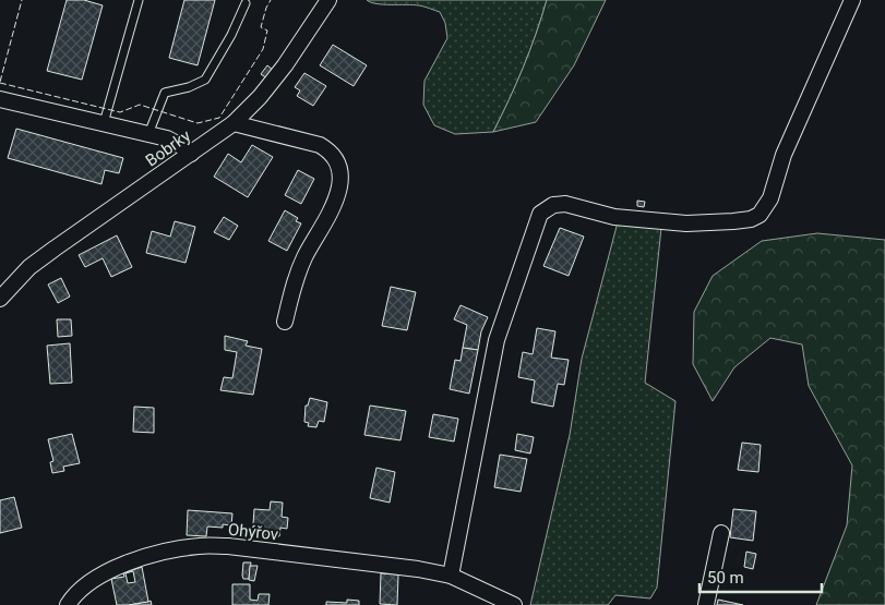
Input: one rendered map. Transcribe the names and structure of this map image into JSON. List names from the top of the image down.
{
  "streets": {
    "street": ["Bobrky", "Ohýřov"]
  },
  "scale_bar": "50 m"
}
